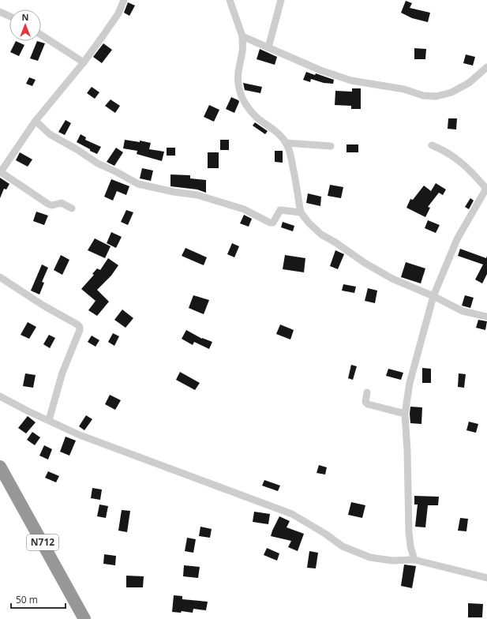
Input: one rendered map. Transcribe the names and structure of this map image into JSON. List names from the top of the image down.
{
  "streets": {
    "highway": ["N712"]
  },
  "scale_bar": "50 m",
  "north": "top"
}
